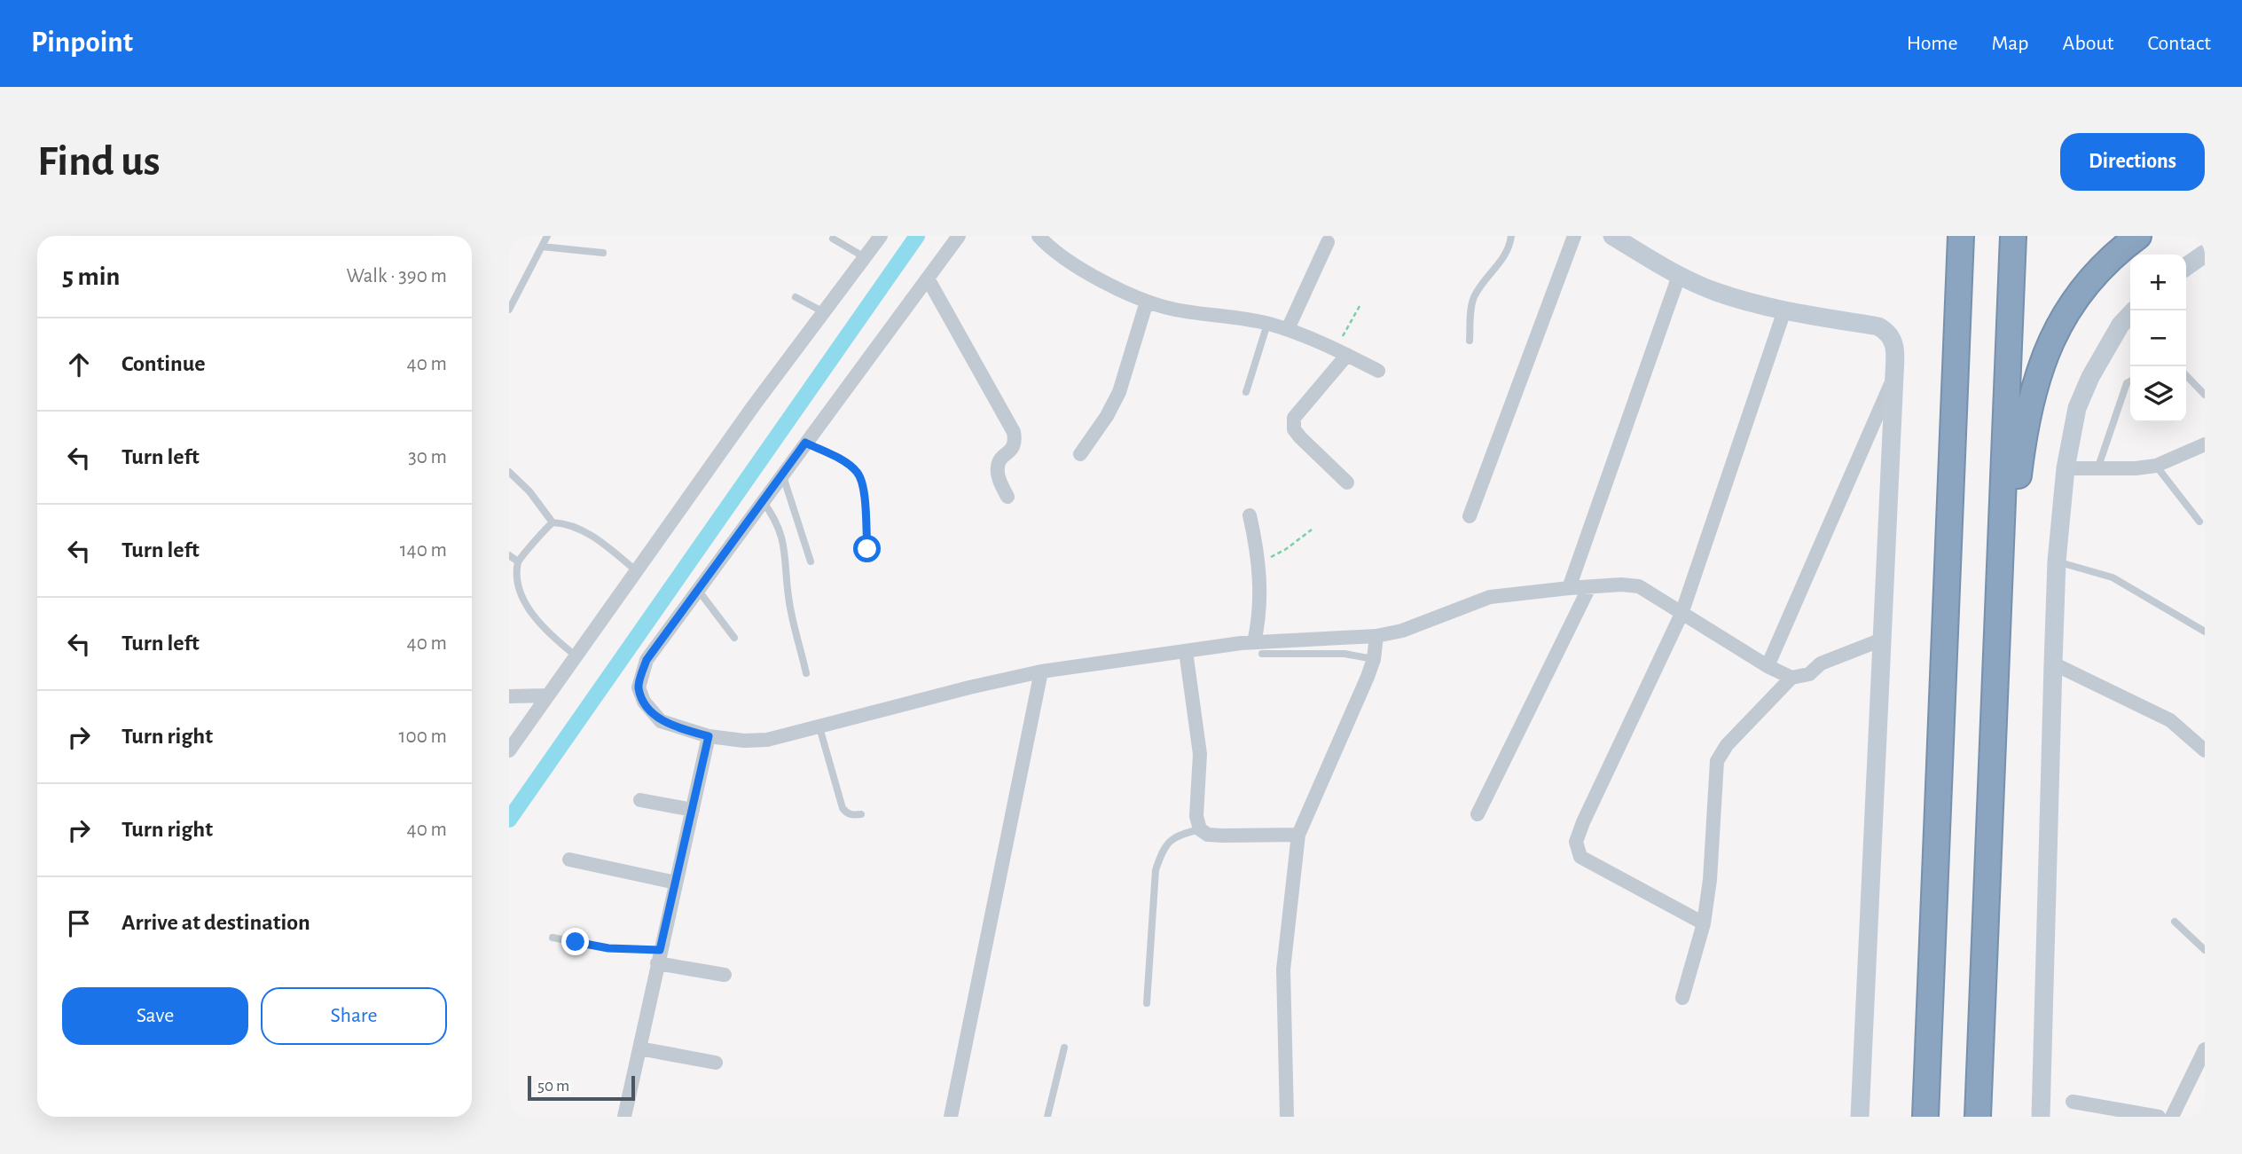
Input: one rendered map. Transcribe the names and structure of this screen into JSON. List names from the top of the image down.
{
  "scale_bar": "50 m",
  "page": {
    "header": "Pinpoint",
    "nav": [
      "Home",
      "Map",
      "About",
      "Contact"
    ],
    "buttons": [
      "Directions",
      ["Save", "Share"]
    ],
    "title": "Find us",
    "heading": ["5 min", "Walk · 390 m"],
    "map_buttons": ["+", "−"],
    "list": [
      ["Continue", "40 m"],
      ["Turn left", "30 m"],
      ["Turn left", "140 m"],
      ["Turn left", "40 m"],
      ["Turn right", "100 m"],
      ["Turn right", "40 m"],
      "Arrive at destination"
    ],
    "scale": "50 m"
  }
}
